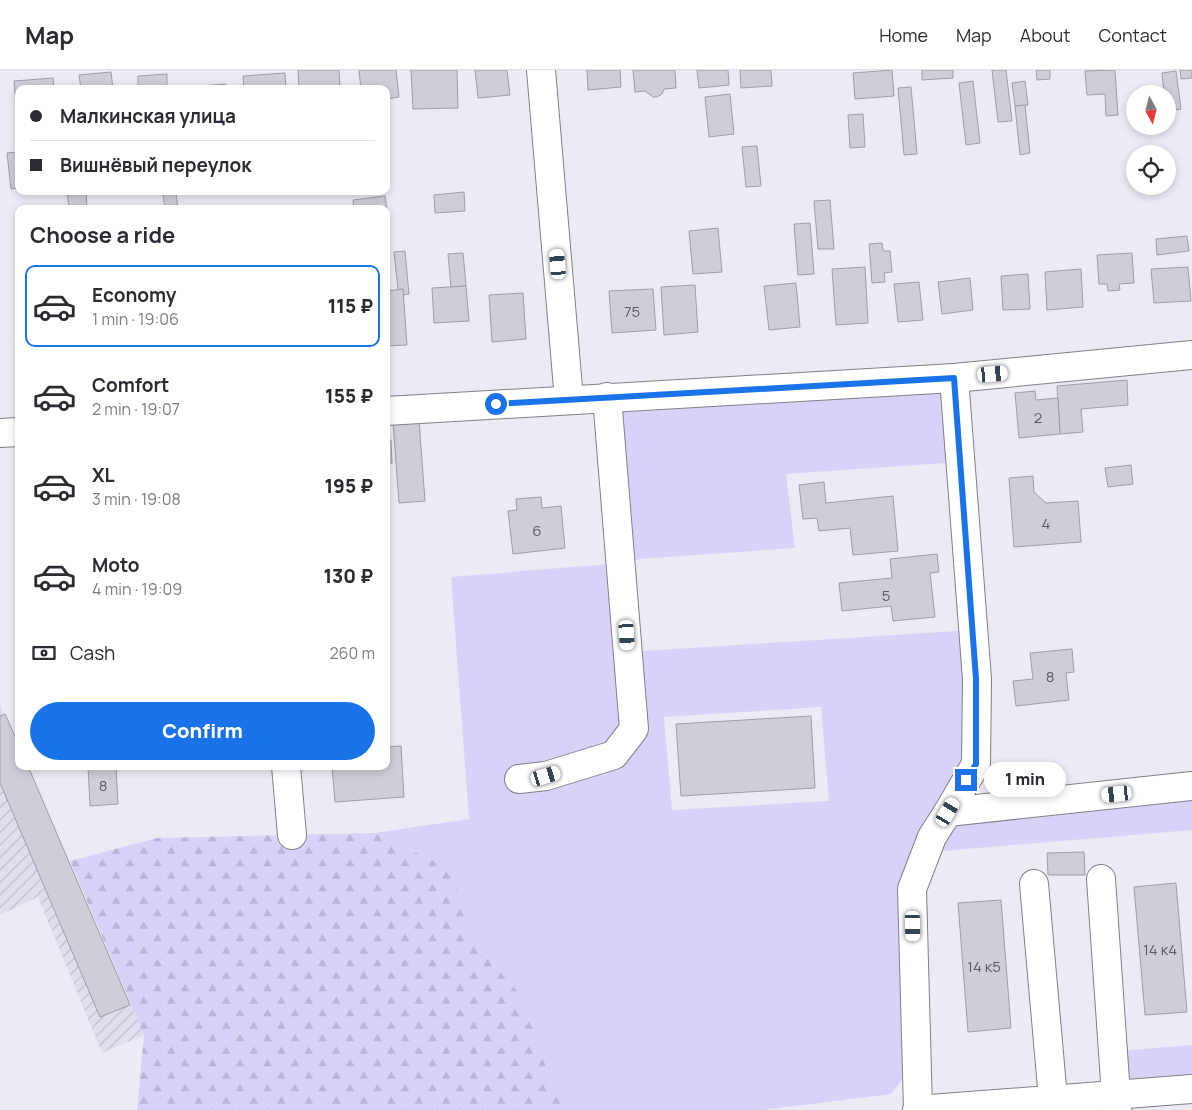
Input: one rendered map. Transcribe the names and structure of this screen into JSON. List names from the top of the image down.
{
  "house_numbers": [
    "75",
    "2",
    "4",
    "6",
    "5",
    "8",
    "8",
    "14 к4",
    "14 к5"
  ],
  "north": "bottom",
  "page": {
    "header": "Map",
    "nav": [
      "Home",
      "Map",
      "About",
      "Contact"
    ],
    "banner": ["Малкинская улица", "Вишнёвый переулок"],
    "heading": "Choose a ride",
    "list": [
      {
        "name": "Economy",
        "note": "1 min · 19:06",
        "value": "115 ₽"
      },
      {
        "name": "Comfort",
        "note": "2 min · 19:07",
        "value": "155 ₽"
      },
      {
        "name": "XL",
        "note": "3 min · 19:08",
        "value": "195 ₽"
      },
      {
        "name": "Moto",
        "note": "4 min · 19:09",
        "value": "130 ₽"
      }
    ],
    "pay": ["Cash", "260 m"],
    "buttons": "Confirm",
    "bubble": "1 min"
  }
}
